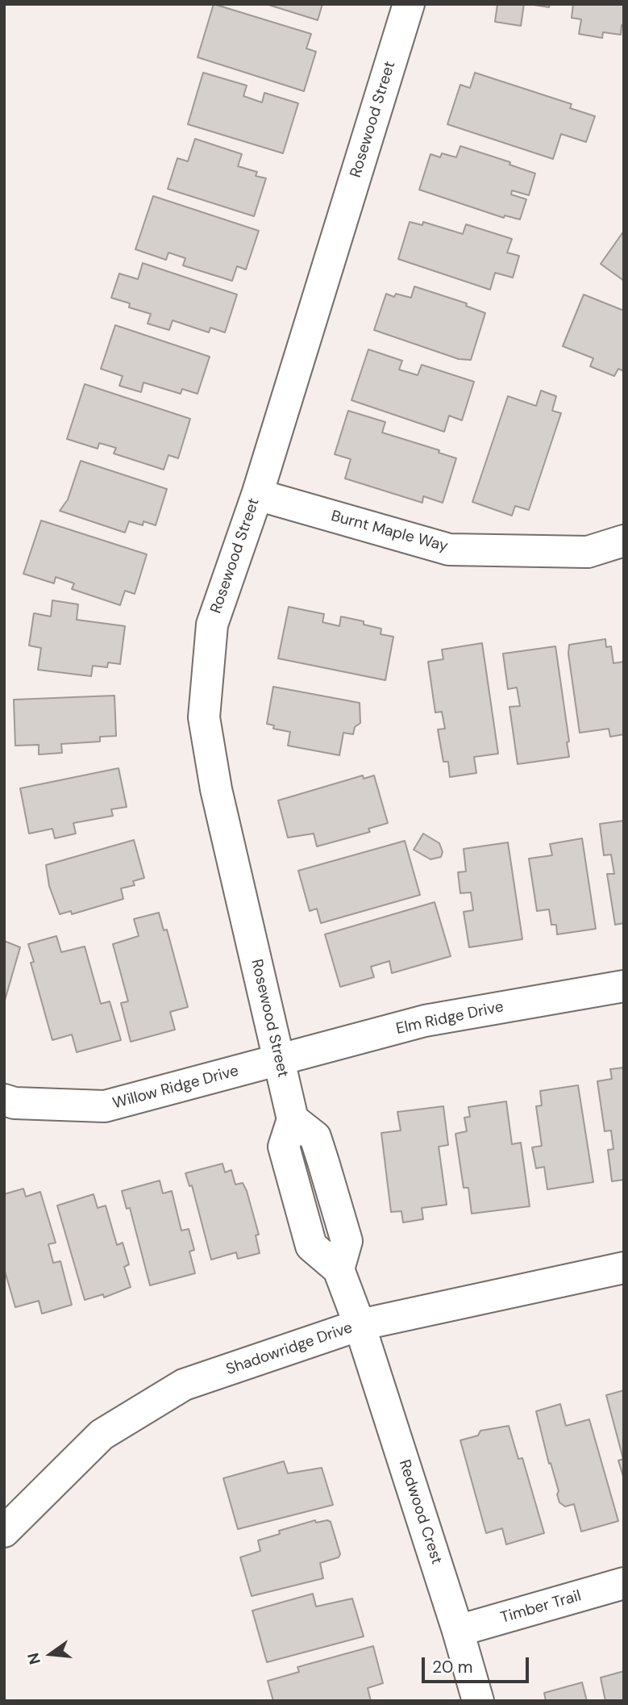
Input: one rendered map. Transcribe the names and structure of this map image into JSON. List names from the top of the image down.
{
  "streets": {
    "street": [
      "Rosewood Street",
      "Burnt Maple Way",
      "Elm Ridge Drive",
      "Willow Ridge Drive",
      "Shadowridge Drive",
      "Redwood Crest",
      "Timber Trail"
    ]
  },
  "crossings": [
    ["Rosewood Street", "Burnt Maple Way"],
    ["Rosewood Street", "Elm Ridge Drive"],
    ["Rosewood Street", "Willow Ridge Drive"],
    ["Rosewood Street", "Shadowridge Drive"],
    ["Rosewood Street", "Redwood Crest"],
    ["Elm Ridge Drive", "Willow Ridge Drive"],
    ["Shadowridge Drive", "Redwood Crest"],
    ["Redwood Crest", "Timber Trail"]
  ],
  "scale_bar": "20 m",
  "north": "left"
}
